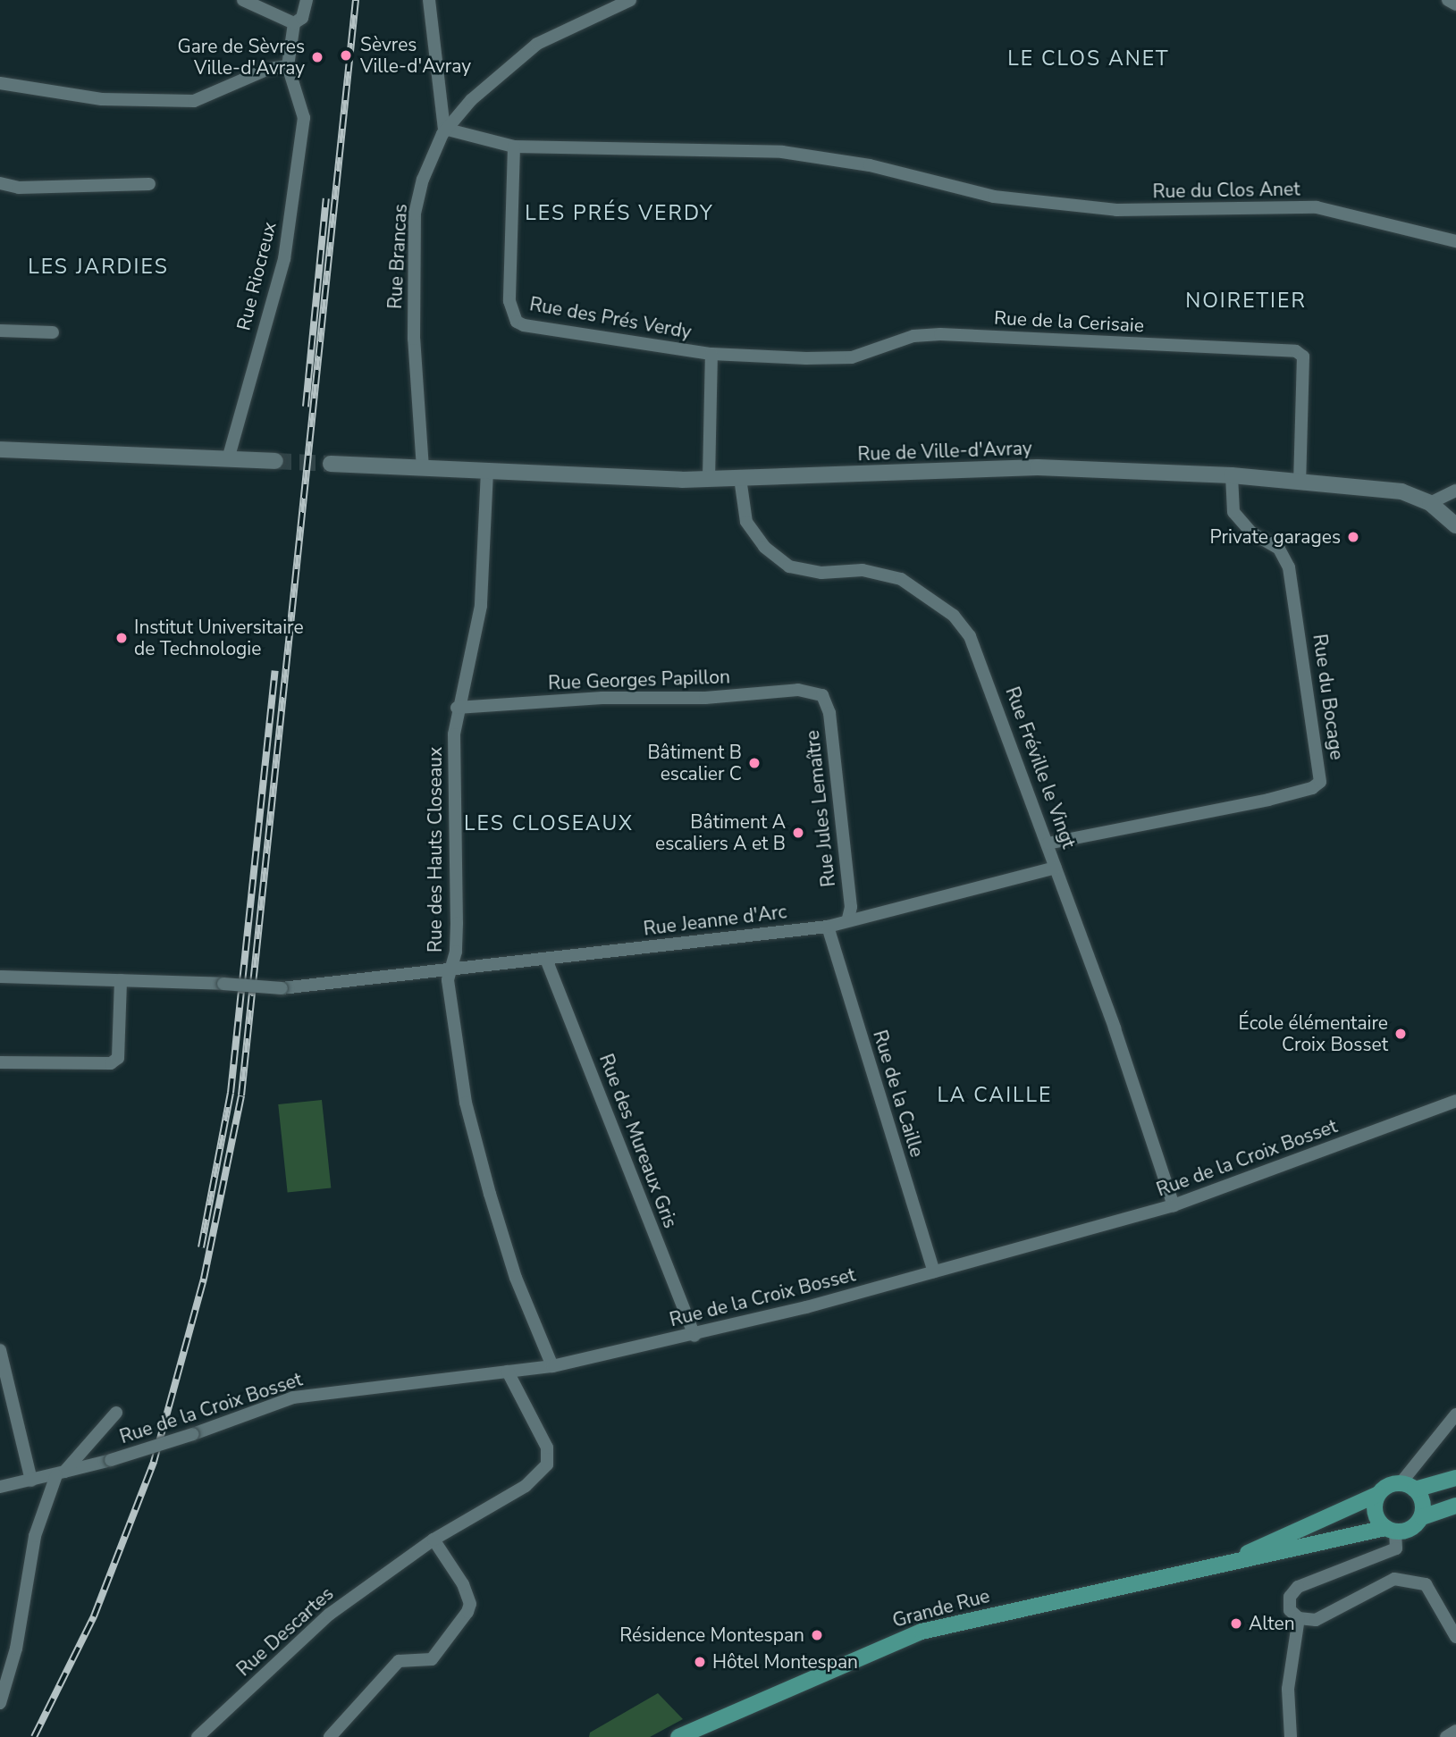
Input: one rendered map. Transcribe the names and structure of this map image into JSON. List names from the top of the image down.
{
  "streets": {
    "main road": ["Rue de Ville-d'Avray", "Grande Rue"],
    "street": [
      "Rue du Clos Anet",
      "Rue Brancas",
      "Rue Riocreux",
      "Rue des Prés Verdy",
      "Rue de la Cerisaie",
      "Rue Georges Papillon",
      "Rue du Bocage",
      "Rue Fréville le Vingt",
      "Rue Jules Lemaître",
      "Rue des Hauts Closeaux",
      "Rue Jeanne d'Arc",
      "Rue de la Caille",
      "Rue des Mureaux Gris",
      "Rue de la Croix Bosset",
      "Rue Descartes"
    ]
  },
  "crossings": [
    ["Rue du Clos Anet", "Rue Brancas"],
    ["Rue du Clos Anet", "Rue des Prés Verdy"],
    ["Rue Brancas", "Rue de Ville-d'Avray"],
    ["Rue des Prés Verdy", "Rue de la Cerisaie"],
    ["Rue des Prés Verdy", "Rue de Ville-d'Avray"],
    ["Rue de la Cerisaie", "Rue de Ville-d'Avray"],
    ["Rue de Ville-d'Avray", "Rue du Bocage"],
    ["Rue de Ville-d'Avray", "Rue Fréville le Vingt"],
    ["Rue de Ville-d'Avray", "Rue des Hauts Closeaux"],
    ["Rue Georges Papillon", "Rue Jules Lemaître"],
    ["Rue Georges Papillon", "Rue des Hauts Closeaux"],
    ["Rue du Bocage", "Rue Fréville le Vingt"],
    ["Rue Fréville le Vingt", "Rue Jeanne d'Arc"],
    ["Rue Fréville le Vingt", "Rue de la Croix Bosset"],
    ["Rue Jules Lemaître", "Rue Jeanne d'Arc"],
    ["Rue des Hauts Closeaux", "Rue Jeanne d'Arc"],
    ["Rue des Hauts Closeaux", "Rue de la Croix Bosset"],
    ["Rue Jeanne d'Arc", "Rue de la Caille"],
    ["Rue Jeanne d'Arc", "Rue des Mureaux Gris"],
    ["Rue de la Caille", "Rue de la Croix Bosset"],
    ["Rue des Mureaux Gris", "Rue de la Croix Bosset"],
    ["Rue de la Croix Bosset", "Rue Descartes"]
  ],
  "districts": [
    "LE CLOS ANET",
    "LES PRÉS VERDY",
    "LES JARDIES",
    "NOIRETIER",
    "LES CLOSEAUX",
    "LA CAILLE"
  ],
  "places": [
    "Sèvres Ville-d'Avray",
    "Gare de Sèvres Ville-d'Avray",
    "Private garages",
    "Institut Universitaire de Technologie",
    "Bâtiment B escalier C",
    "Bâtiment A escaliers A et B",
    "École élémentaire Croix Bosset",
    "Alten",
    "Résidence Montespan",
    "Hôtel Montespan"
  ]
}
